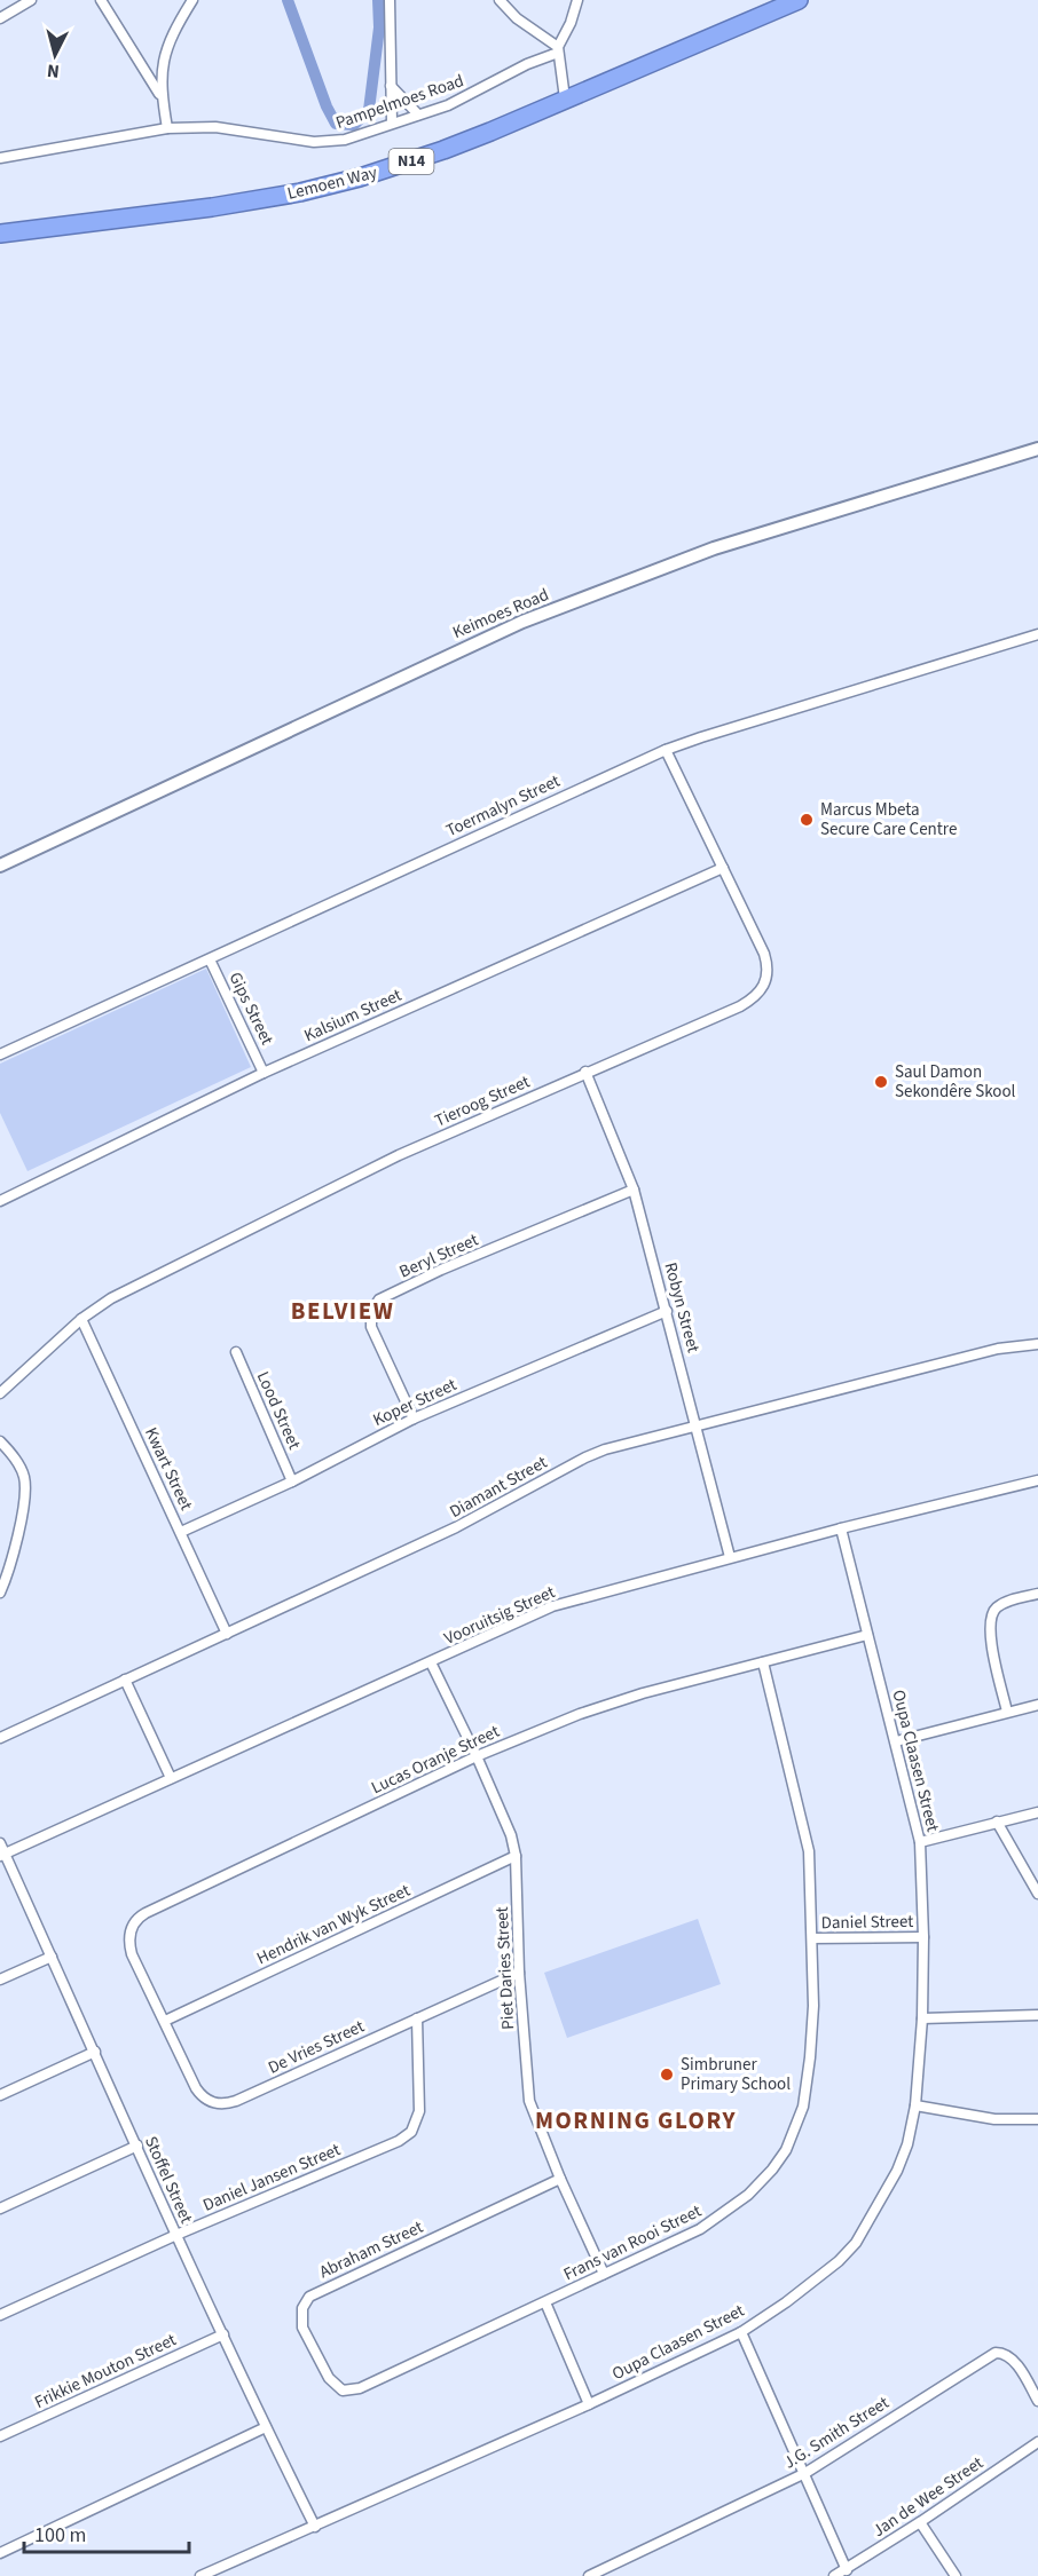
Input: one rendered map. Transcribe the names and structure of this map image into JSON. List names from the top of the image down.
{
  "streets": {
    "highway": ["N14", "Lemoen Way"],
    "street": [
      "Pampelmoes Road",
      "Keimoes Road",
      "Toermalyn Street",
      "Gips Street",
      "Kalsium Street",
      "Tieroog Street",
      "Beryl Street",
      "Robyn Street",
      "Koper Street",
      "Lood Street",
      "Kwart Street",
      "Diamant Street",
      "Vooruitsig Street",
      "Lucas Oranje Street",
      "Oupa Claasen Street",
      "Daniel Street",
      "Hendrik van Wyk Street",
      "Piet Daries Street",
      "De Vries Street",
      "Daniel Jansen Street",
      "Stoffel Street",
      "Frans van Rooi Street",
      "Abraham Street",
      "Frikkie Mouton Street",
      "J.G. Smith Street",
      "Jan de Wee Street"
    ]
  },
  "crossings": [
    ["Toermalyn Street", "Gips Street"],
    ["Toermalyn Street", "Tieroog Street"],
    ["Gips Street", "Kalsium Street"],
    ["Kalsium Street", "Tieroog Street"],
    ["Tieroog Street", "Robyn Street"],
    ["Tieroog Street", "Kwart Street"],
    ["Beryl Street", "Robyn Street"],
    ["Beryl Street", "Koper Street"],
    ["Robyn Street", "Koper Street"],
    ["Robyn Street", "Diamant Street"],
    ["Robyn Street", "Vooruitsig Street"],
    ["Koper Street", "Lood Street"],
    ["Koper Street", "Kwart Street"],
    ["Kwart Street", "Diamant Street"],
    ["Vooruitsig Street", "Oupa Claasen Street"],
    ["Vooruitsig Street", "Piet Daries Street"],
    ["Vooruitsig Street", "Stoffel Street"],
    ["Lucas Oranje Street", "Oupa Claasen Street"],
    ["Lucas Oranje Street", "Hendrik van Wyk Street"],
    ["Lucas Oranje Street", "Piet Daries Street"],
    ["Lucas Oranje Street", "De Vries Street"],
    ["Lucas Oranje Street", "Frans van Rooi Street"],
    ["Oupa Claasen Street", "Daniel Street"],
    ["Oupa Claasen Street", "Stoffel Street"],
    ["Daniel Street", "Frans van Rooi Street"],
    ["Hendrik van Wyk Street", "Piet Daries Street"],
    ["Hendrik van Wyk Street", "De Vries Street"],
    ["Piet Daries Street", "De Vries Street"],
    ["Piet Daries Street", "Frans van Rooi Street"],
    ["Piet Daries Street", "Abraham Street"],
    ["De Vries Street", "Daniel Jansen Street"],
    ["Daniel Jansen Street", "Stoffel Street"],
    ["Stoffel Street", "Frikkie Mouton Street"],
    ["Frans van Rooi Street", "Abraham Street"]
  ],
  "districts": ["BELVIEW", "MORNING GLORY"],
  "places": ["Marcus Mbeta Secure Care Centre", "Saul Damon Sekondêre Skool", "Simbruner Primary School"],
  "scale_bar": "100 m",
  "north": "bottom"
}
